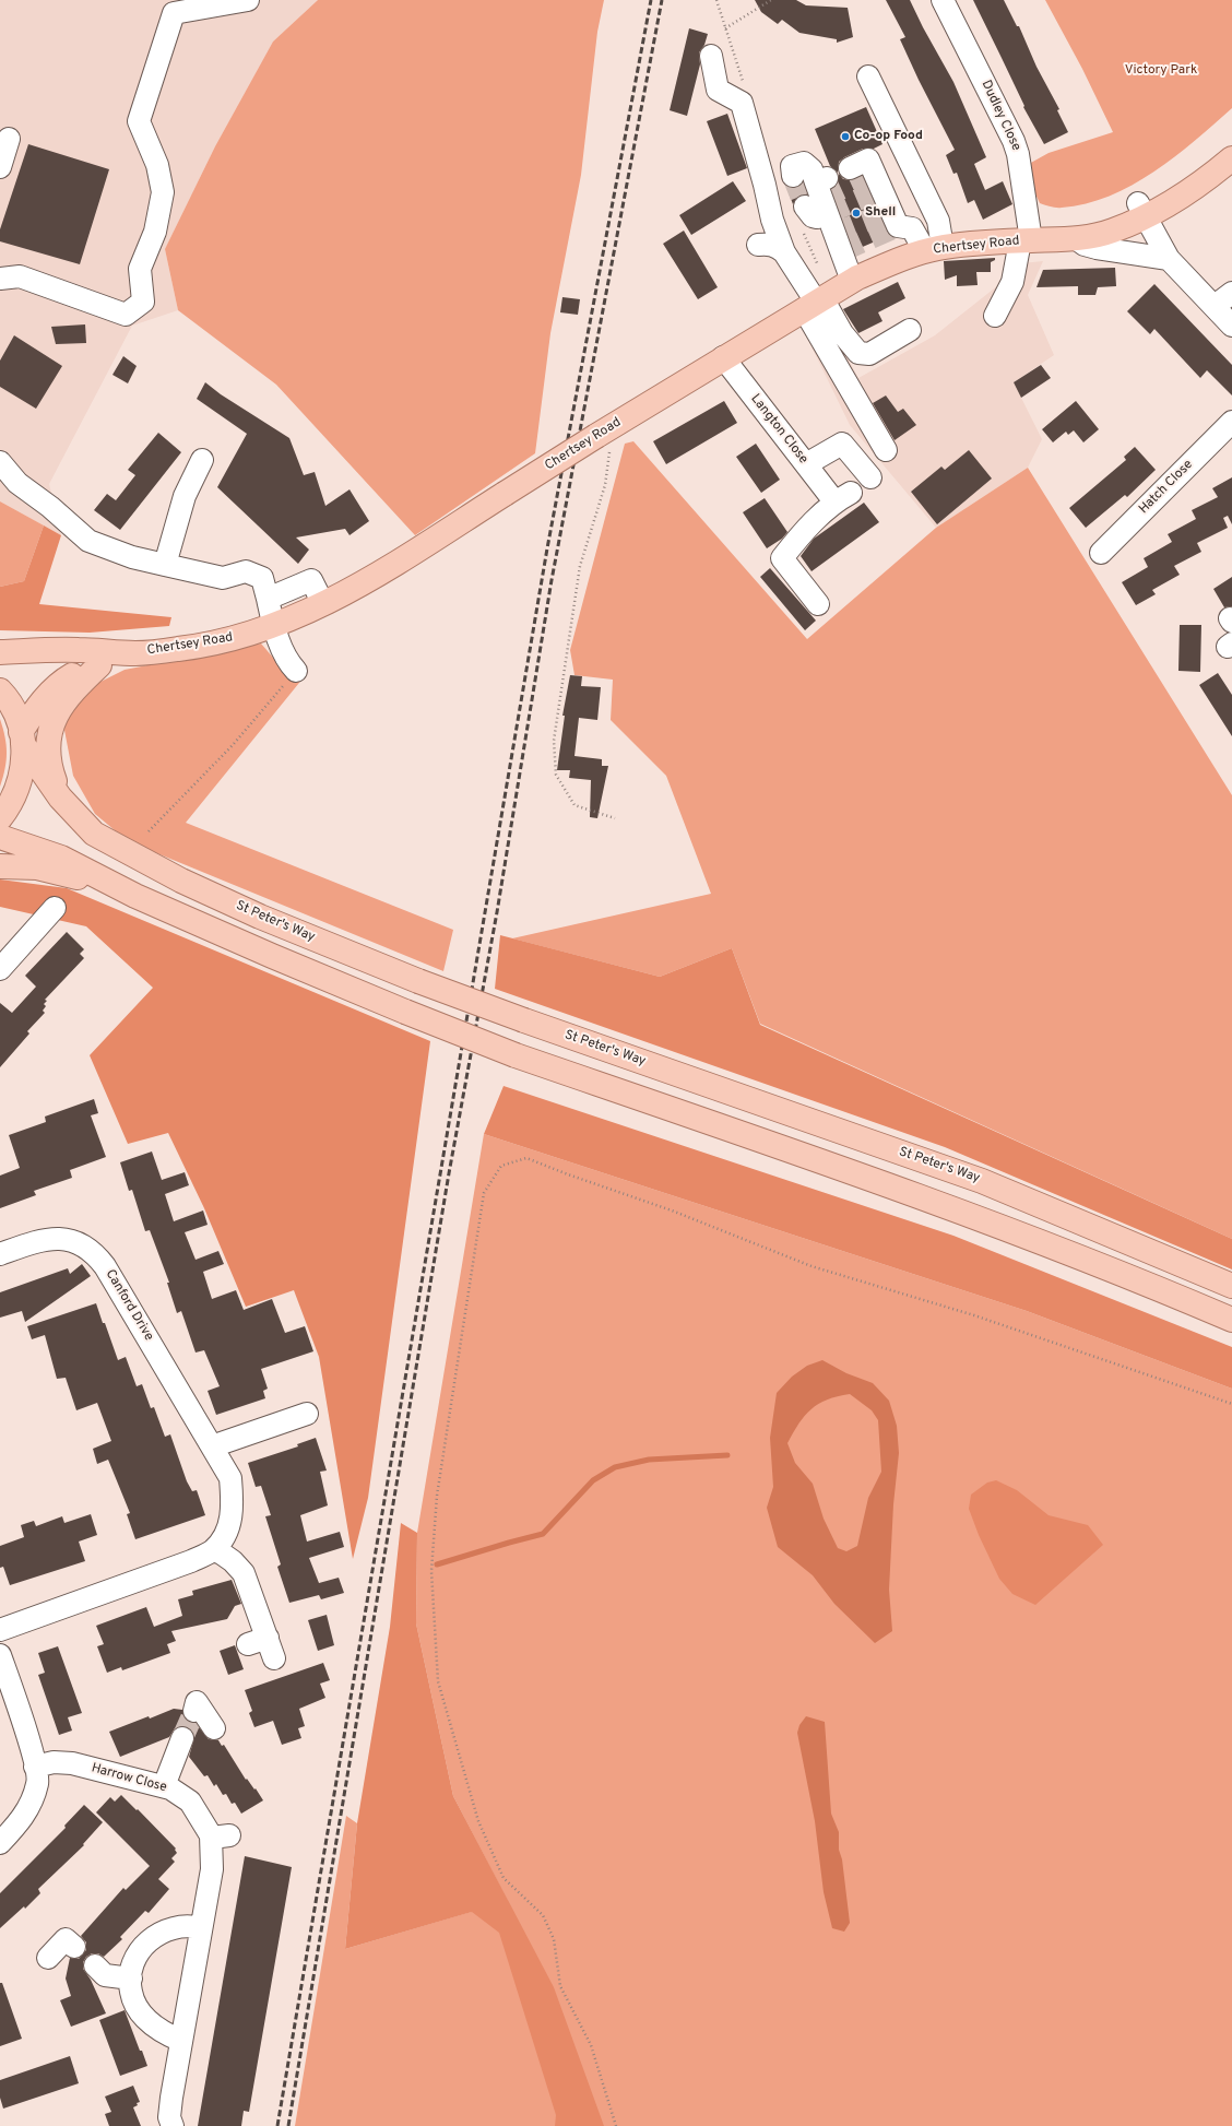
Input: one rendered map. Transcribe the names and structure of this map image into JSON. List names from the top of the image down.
{
  "streets": {
    "main road": ["Chertsey Road", "St Peter's Way"],
    "street": [
      "Dudley Close",
      "Langton Close",
      "Hatch Close",
      "Canford Drive",
      "Harrow Close"
    ]
  },
  "crossings": [
    ["Dudley Close", "Chertsey Road"],
    ["Chertsey Road", "Langton Close"],
    ["Chertsey Road", "St Peter's Way"]
  ],
  "parks": ["Victory Park"],
  "places": ["Co-op Food", "Shell"]
}
